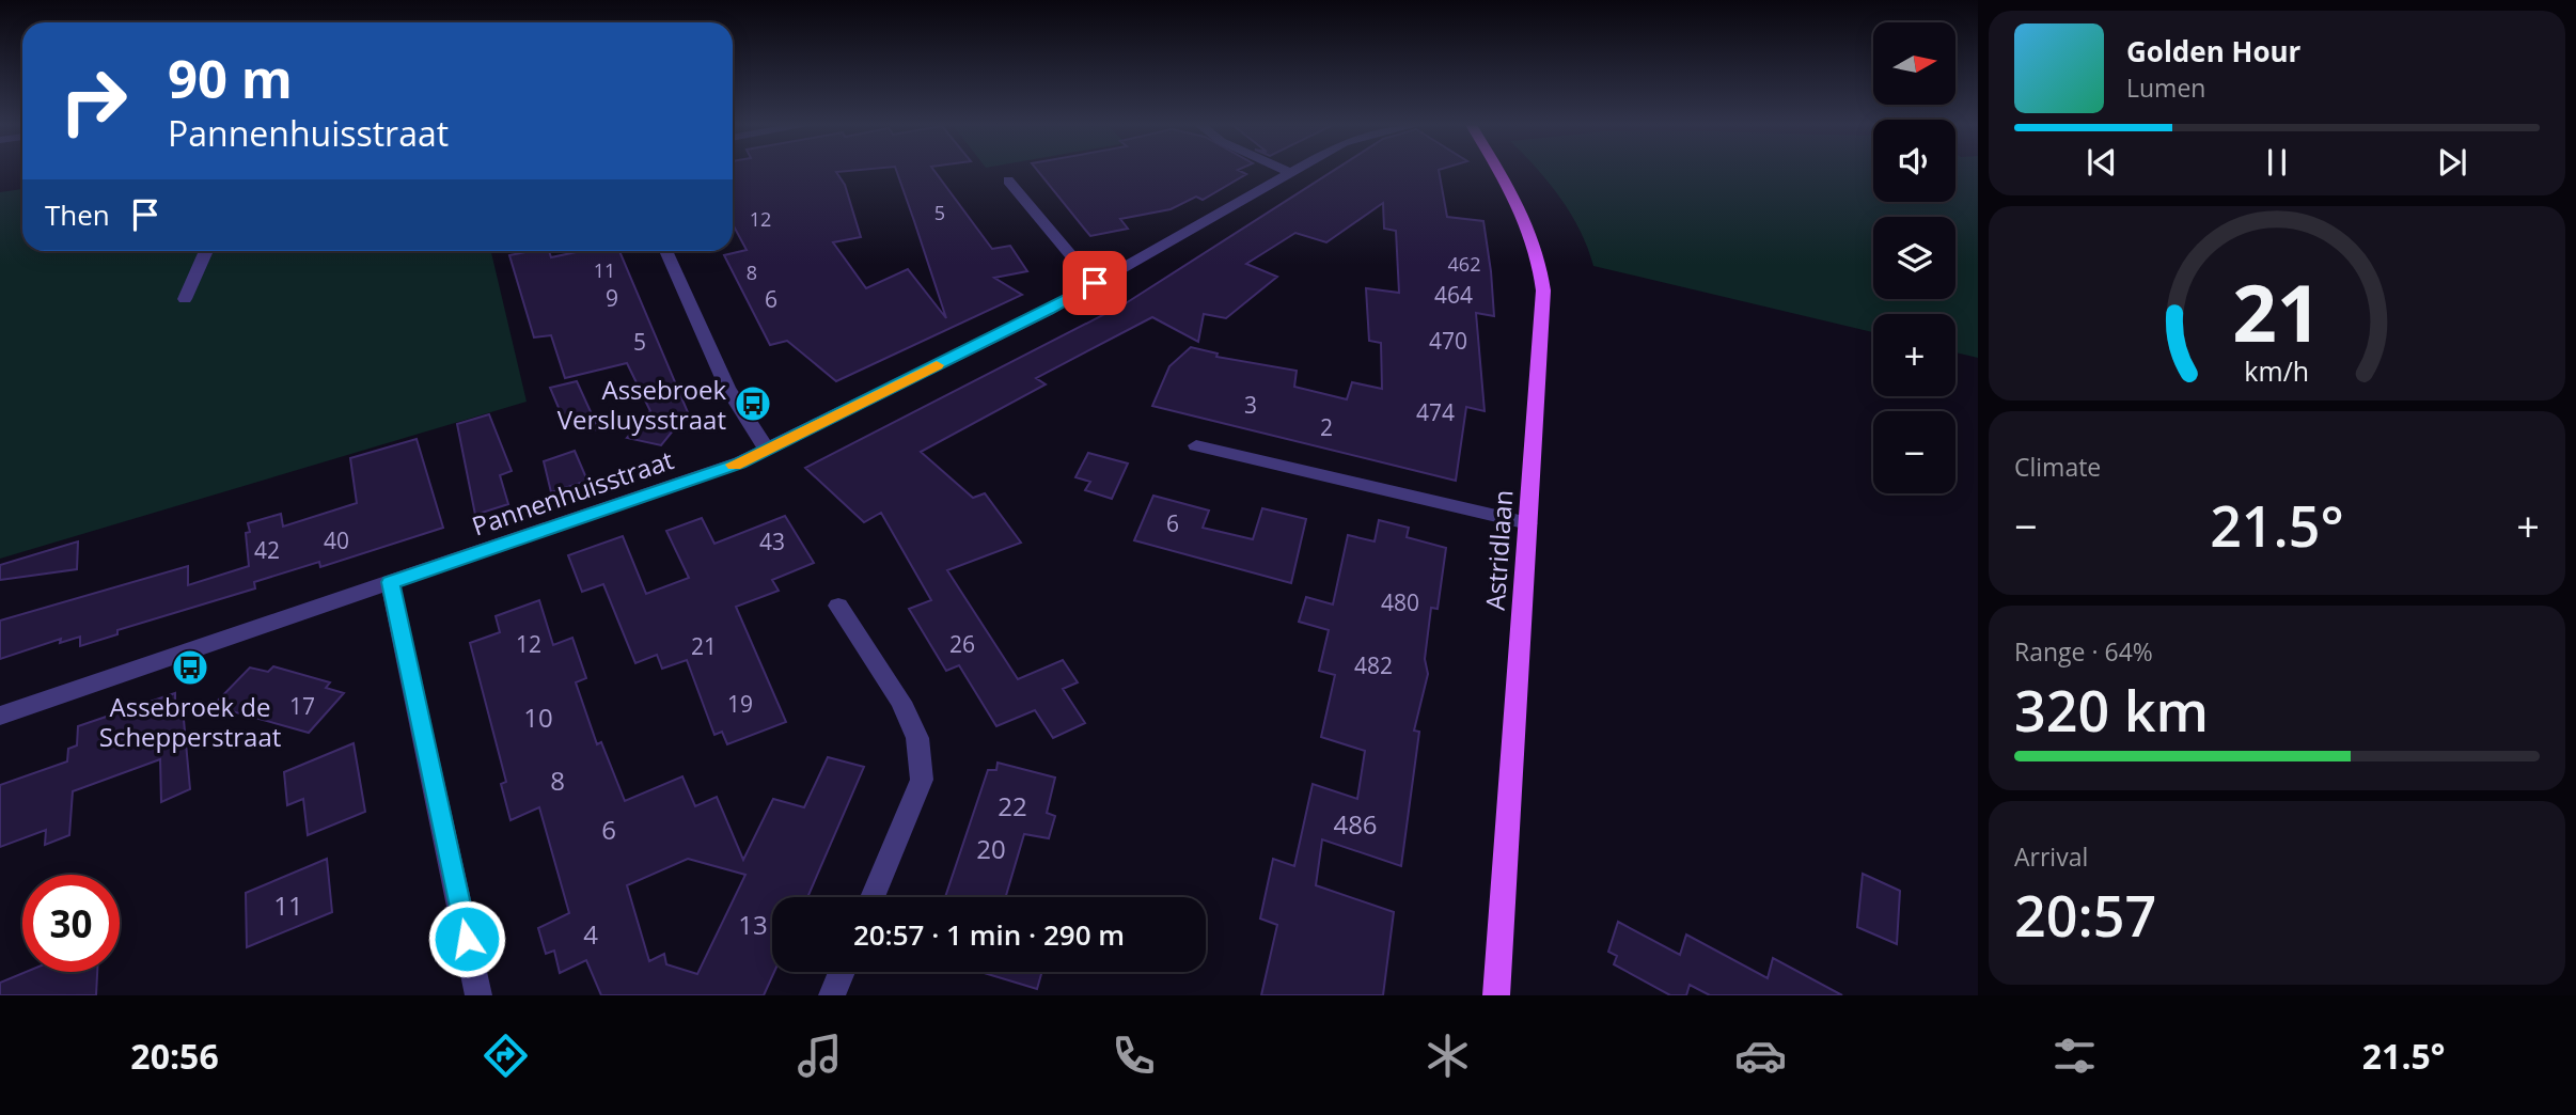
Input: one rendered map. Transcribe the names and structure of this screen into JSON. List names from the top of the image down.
{
  "streets": {
    "main road": ["Astridlaan"],
    "street": ["Pannenhuisstraat"]
  },
  "places": {
    "bus stop": ["Assebroek Versluysstraat", "Assebroek de Schepperstraat"]
  },
  "house_numbers": [
    "5",
    "12",
    "462",
    "11",
    "8",
    "464",
    "9",
    "6",
    "470",
    "5",
    "3",
    "474",
    "2",
    "6",
    "40",
    "43",
    "42",
    "480",
    "12",
    "26",
    "21",
    "482",
    "19",
    "17",
    "10",
    "8",
    "22",
    "486",
    "6",
    "20",
    "11",
    "13",
    "4"
  ],
  "north": "right",
  "page": {
    "map_buttons": ["+", "−"],
    "turn": ["90 m", "Pannenhuisstraat"],
    "song": ["Golden Hour", "Lumen"],
    "then": "Then",
    "tile": [
      "Climate",
      ["Range · 64%", "320 km"],
      ["Arrival", "20:57"]
    ],
    "heat": ["−", "21.5°", "+"],
    "limit": "30",
    "trip": "20:57 · 1 min · 290 m",
    "tabs": ["20:56", "21.5°"],
    "gauge": ["21", "km/h"]
  }
}
